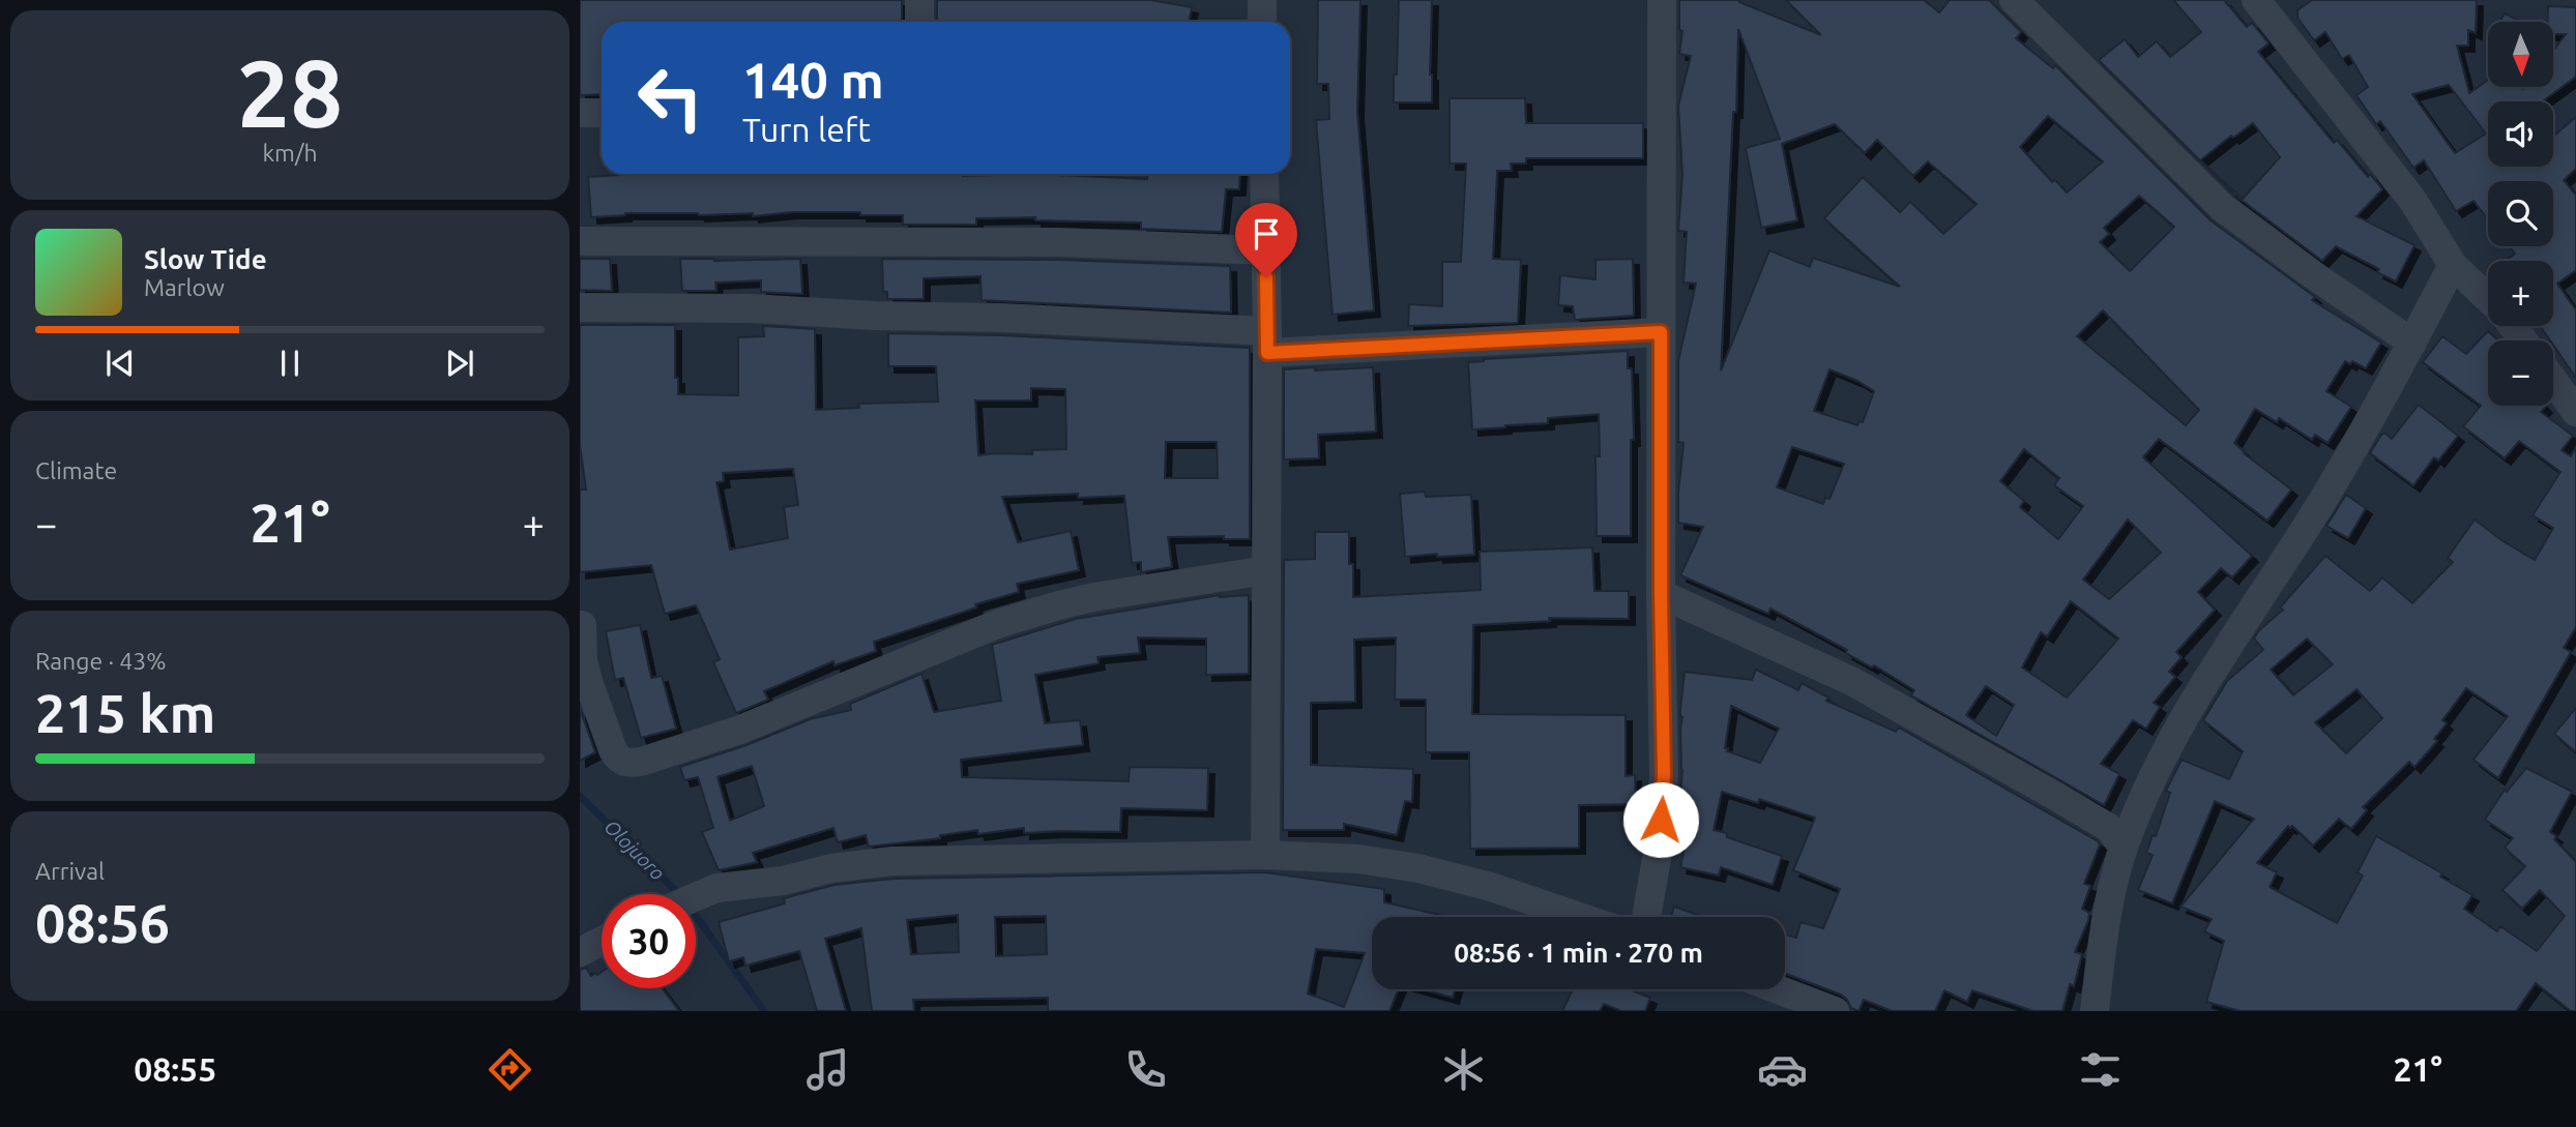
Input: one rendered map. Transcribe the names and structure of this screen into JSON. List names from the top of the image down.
{
  "water": ["Olojuoro"],
  "north": "bottom",
  "page": {
    "tile": [
      ["28", "km/h"],
      "Climate",
      ["Range · 43%", "215 km"],
      ["Arrival", "08:56"]
    ],
    "map_buttons": ["+", "−"],
    "turn": ["140 m", "Turn left"],
    "song": ["Slow Tide", "Marlow"],
    "heat": ["−", "21°", "+"],
    "limit": "30",
    "trip": "08:56 · 1 min · 270 m",
    "tabs": ["08:55", "21°"]
  }
}
